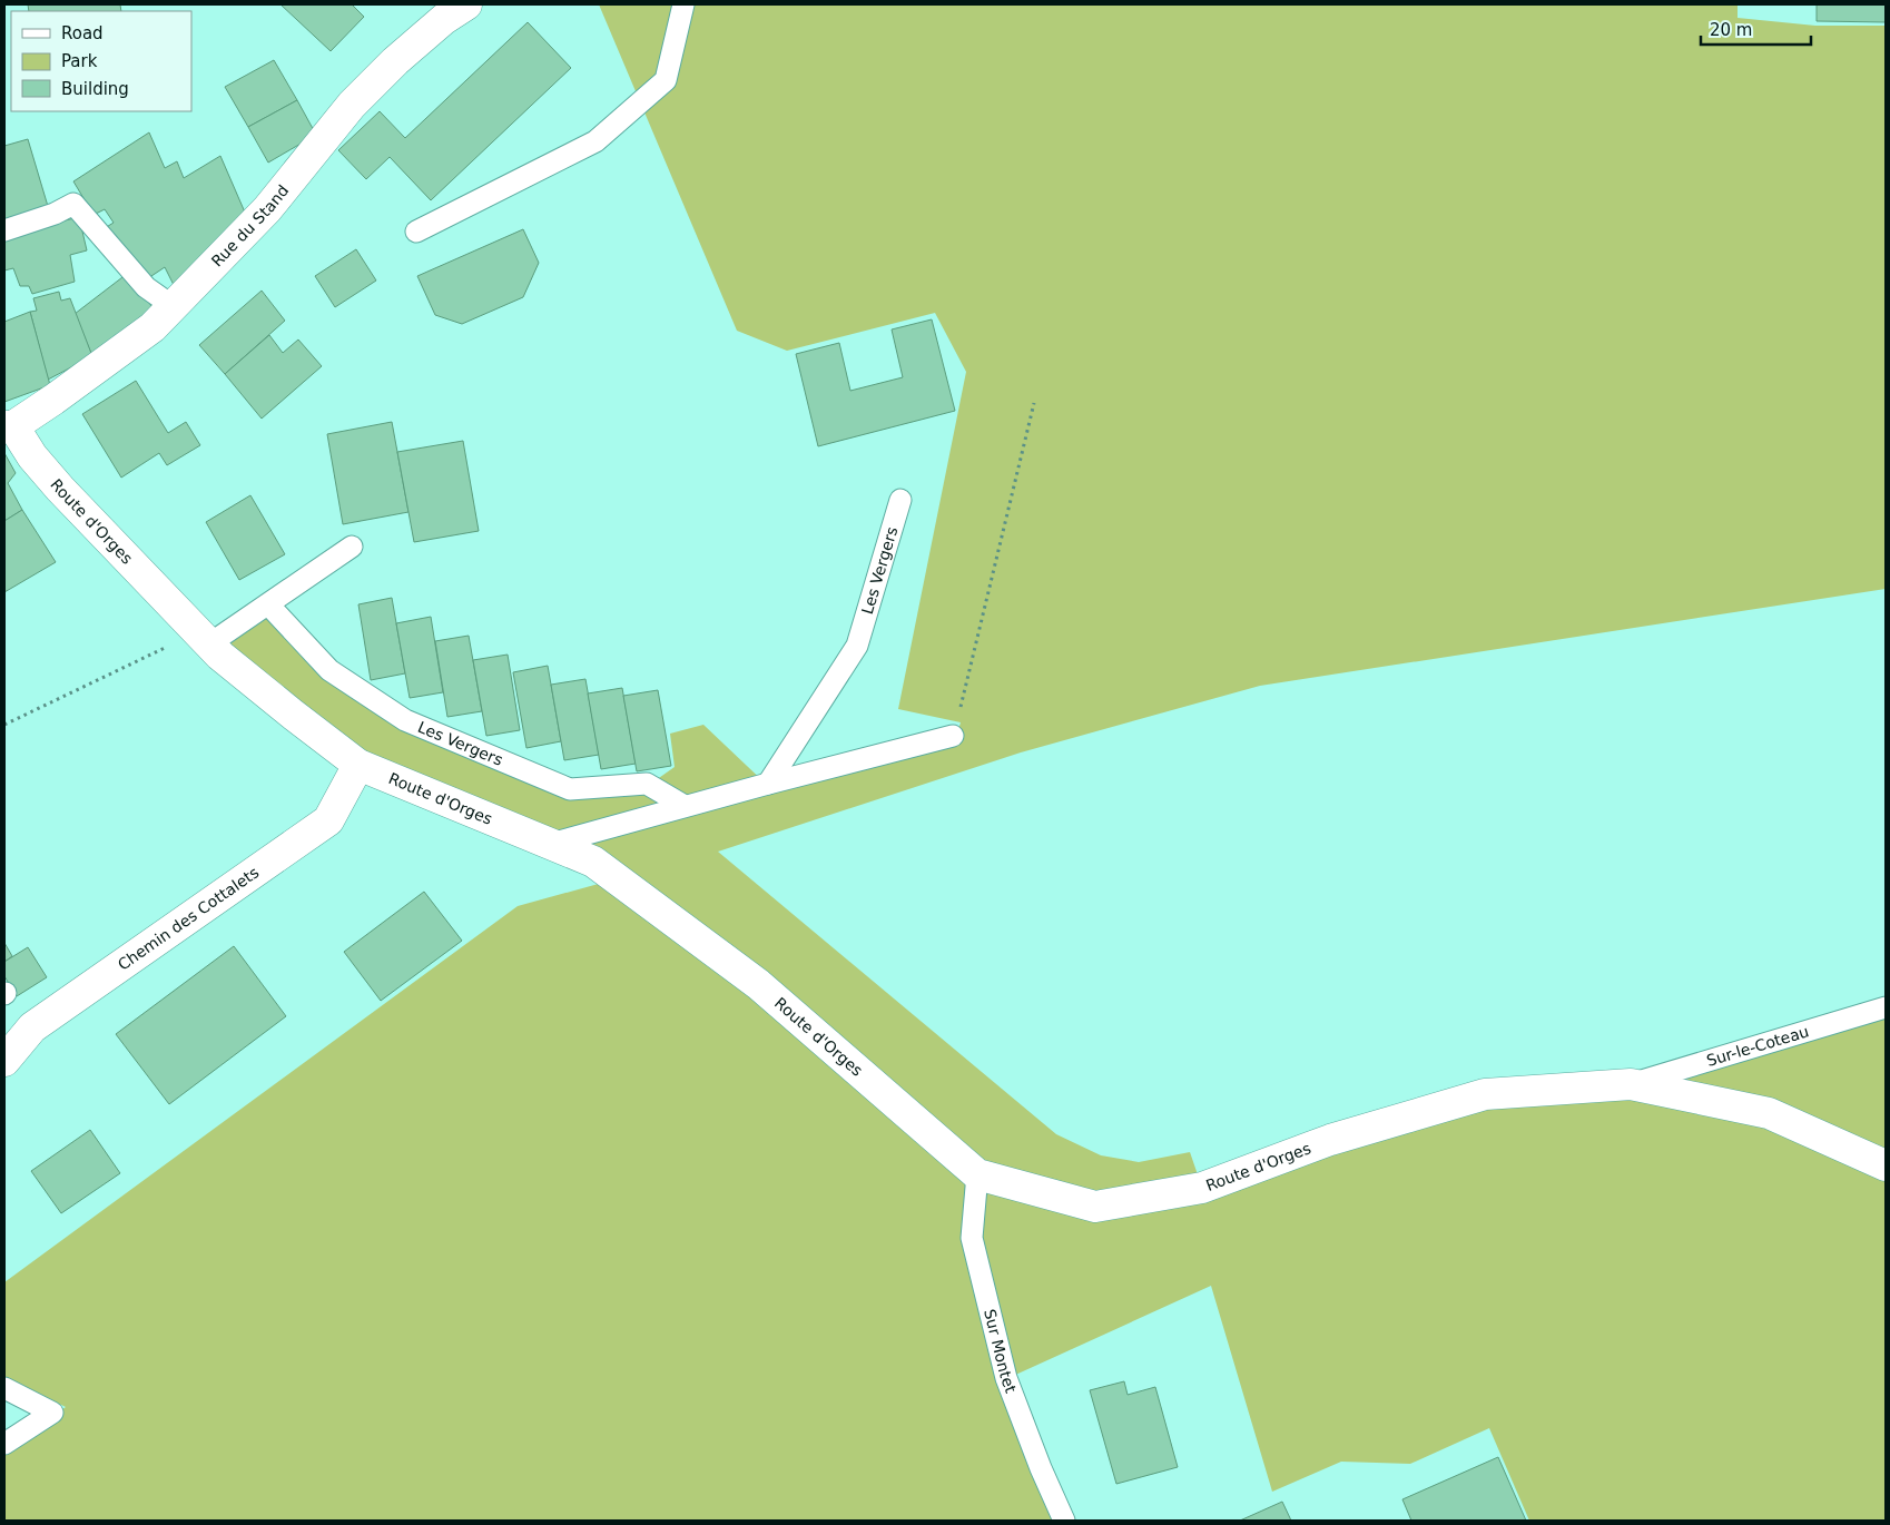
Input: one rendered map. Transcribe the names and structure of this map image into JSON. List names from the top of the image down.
{
  "streets": {
    "street": ["Rue du Stand", "Route d'Orges", "Chemin des Cottalets"],
    "lane": ["Les Vergers", "Sur-le-Coteau", "Sur Montet"]
  },
  "crossings": [
    ["Rue du Stand", "Route d'Orges"],
    ["Route d'Orges", "Chemin des Cottalets"],
    ["Route d'Orges", "Sur-le-Coteau"],
    ["Route d'Orges", "Sur Montet"]
  ],
  "legend": ["Road", "Park", "Building"],
  "scale_bar": "20 m"
}
